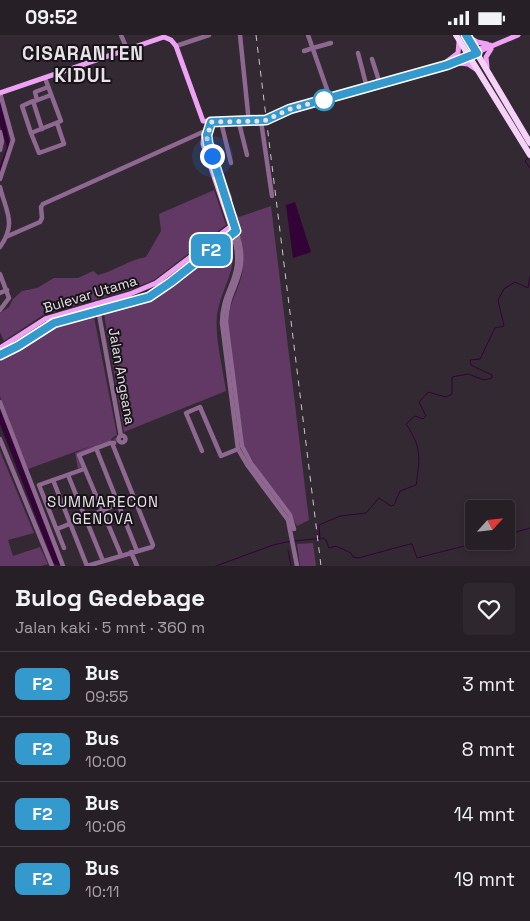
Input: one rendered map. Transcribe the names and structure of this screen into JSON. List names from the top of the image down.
{
  "streets": {
    "main road": ["Bulevar Utama"],
    "street": ["Jalan Angsana"]
  },
  "crossings": [
    ["Bulevar Utama", "Jalan Angsana"]
  ],
  "districts": ["CISARANTEN KIDUL", "SUMMARECON GENOVA"],
  "lines": ["bus line F2"],
  "north": "top right",
  "page": {
    "status": "09:52",
    "on_map": "F2",
    "heading": ["Bulog Gedebage", "Jalan kaki · 5 mnt · 360 m"],
    "list": [
      {
        "mark": "F2",
        "name": "Bus",
        "note": "09:55",
        "value": "3 mnt"
      },
      {
        "mark": "F2",
        "name": "Bus",
        "note": "10:00",
        "value": "8 mnt"
      },
      {
        "mark": "F2",
        "name": "Bus",
        "note": "10:06",
        "value": "14 mnt"
      },
      {
        "mark": "F2",
        "name": "Bus",
        "note": "10:11",
        "value": "19 mnt"
      }
    ]
  }
}
